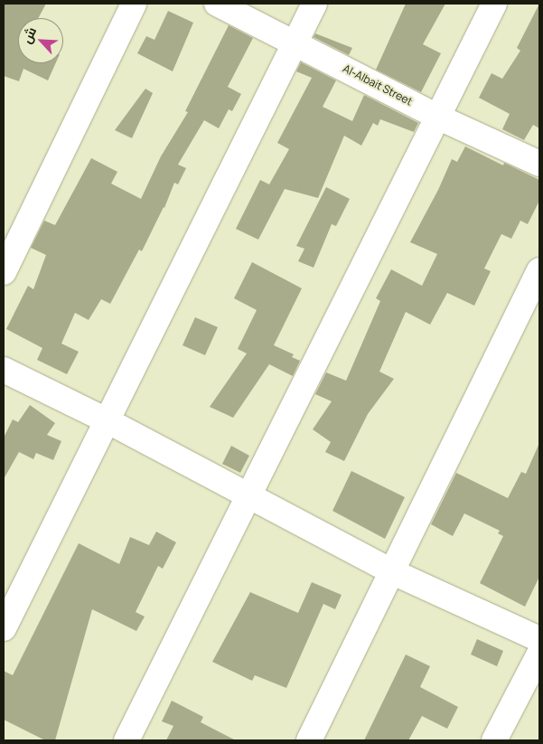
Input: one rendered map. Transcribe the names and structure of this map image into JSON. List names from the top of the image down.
{
  "streets": {
    "street": ["Al-Albait Street"]
  },
  "north": "top left"
}
